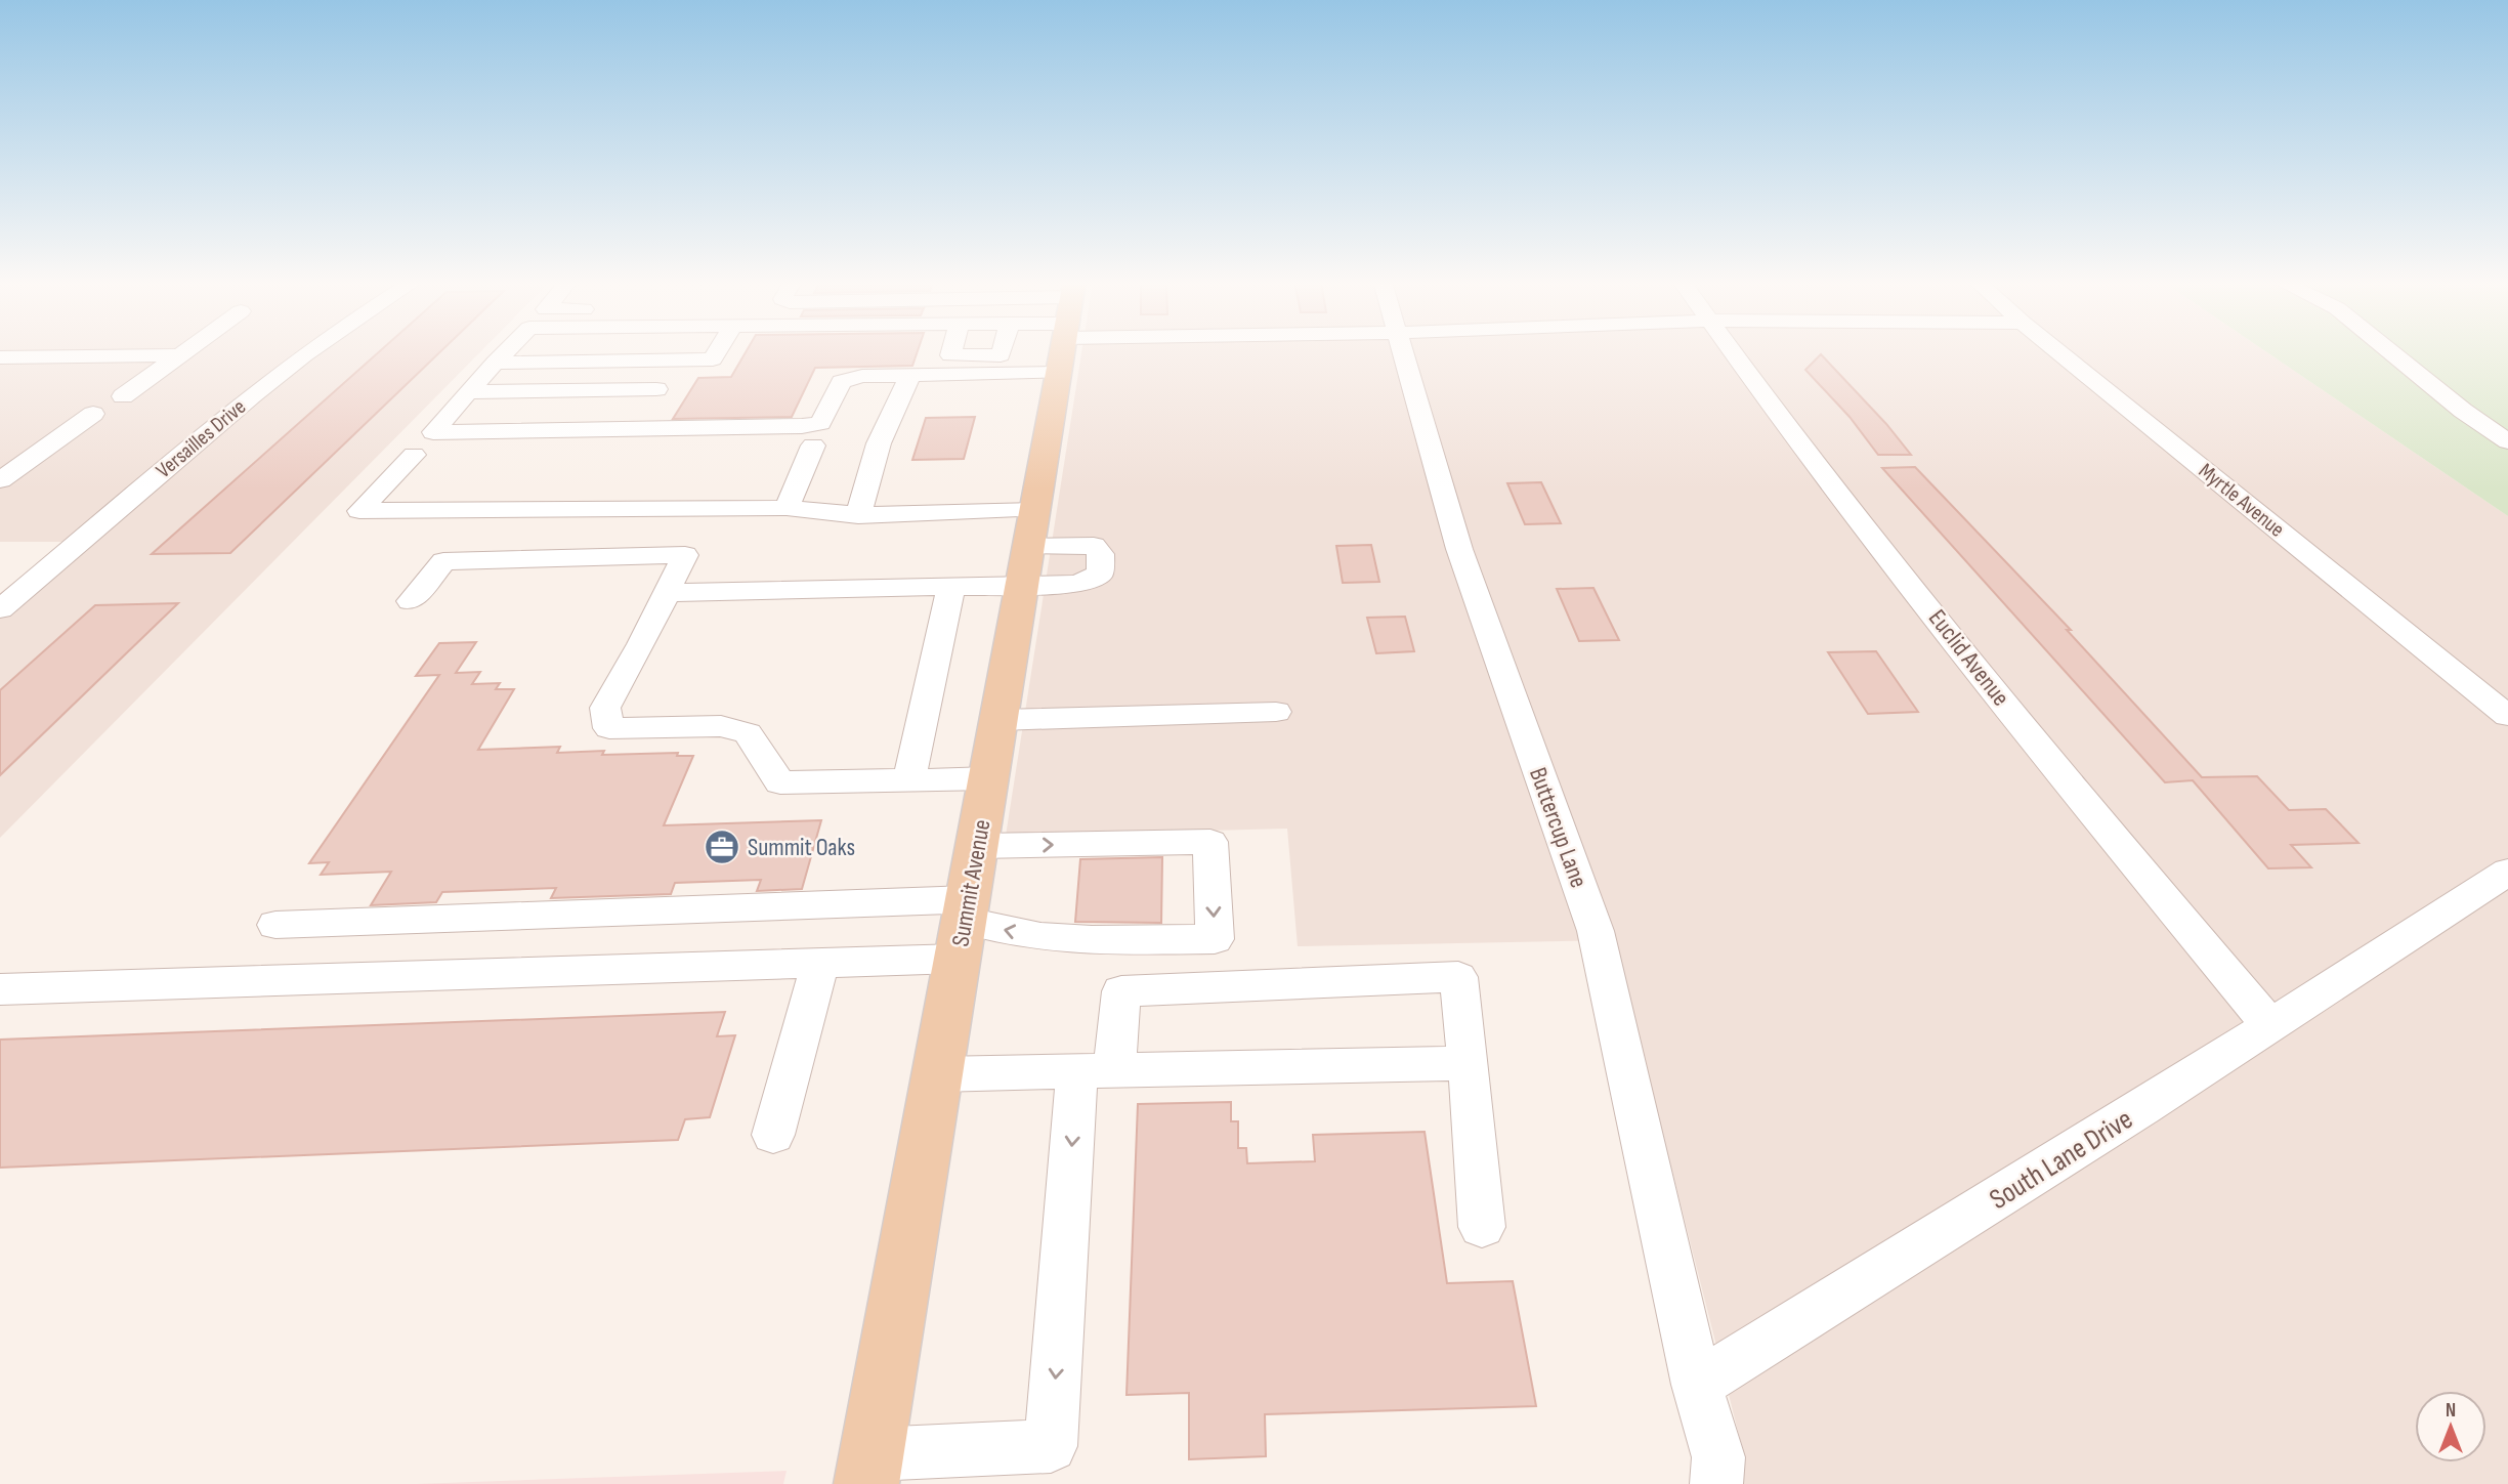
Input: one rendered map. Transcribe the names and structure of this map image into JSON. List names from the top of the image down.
{
  "streets": {
    "main road": ["Summit Avenue"],
    "street": [
      "Versailles Drive",
      "Myrtle Avenue",
      "Euclid Avenue",
      "Buttercup Lane",
      "South Lane Drive"
    ]
  },
  "crossings": [
    ["Euclid Avenue", "South Lane Drive"],
    ["Buttercup Lane", "South Lane Drive"]
  ],
  "places": {
    "office": ["Summit Oaks"]
  },
  "north": "top"
}
